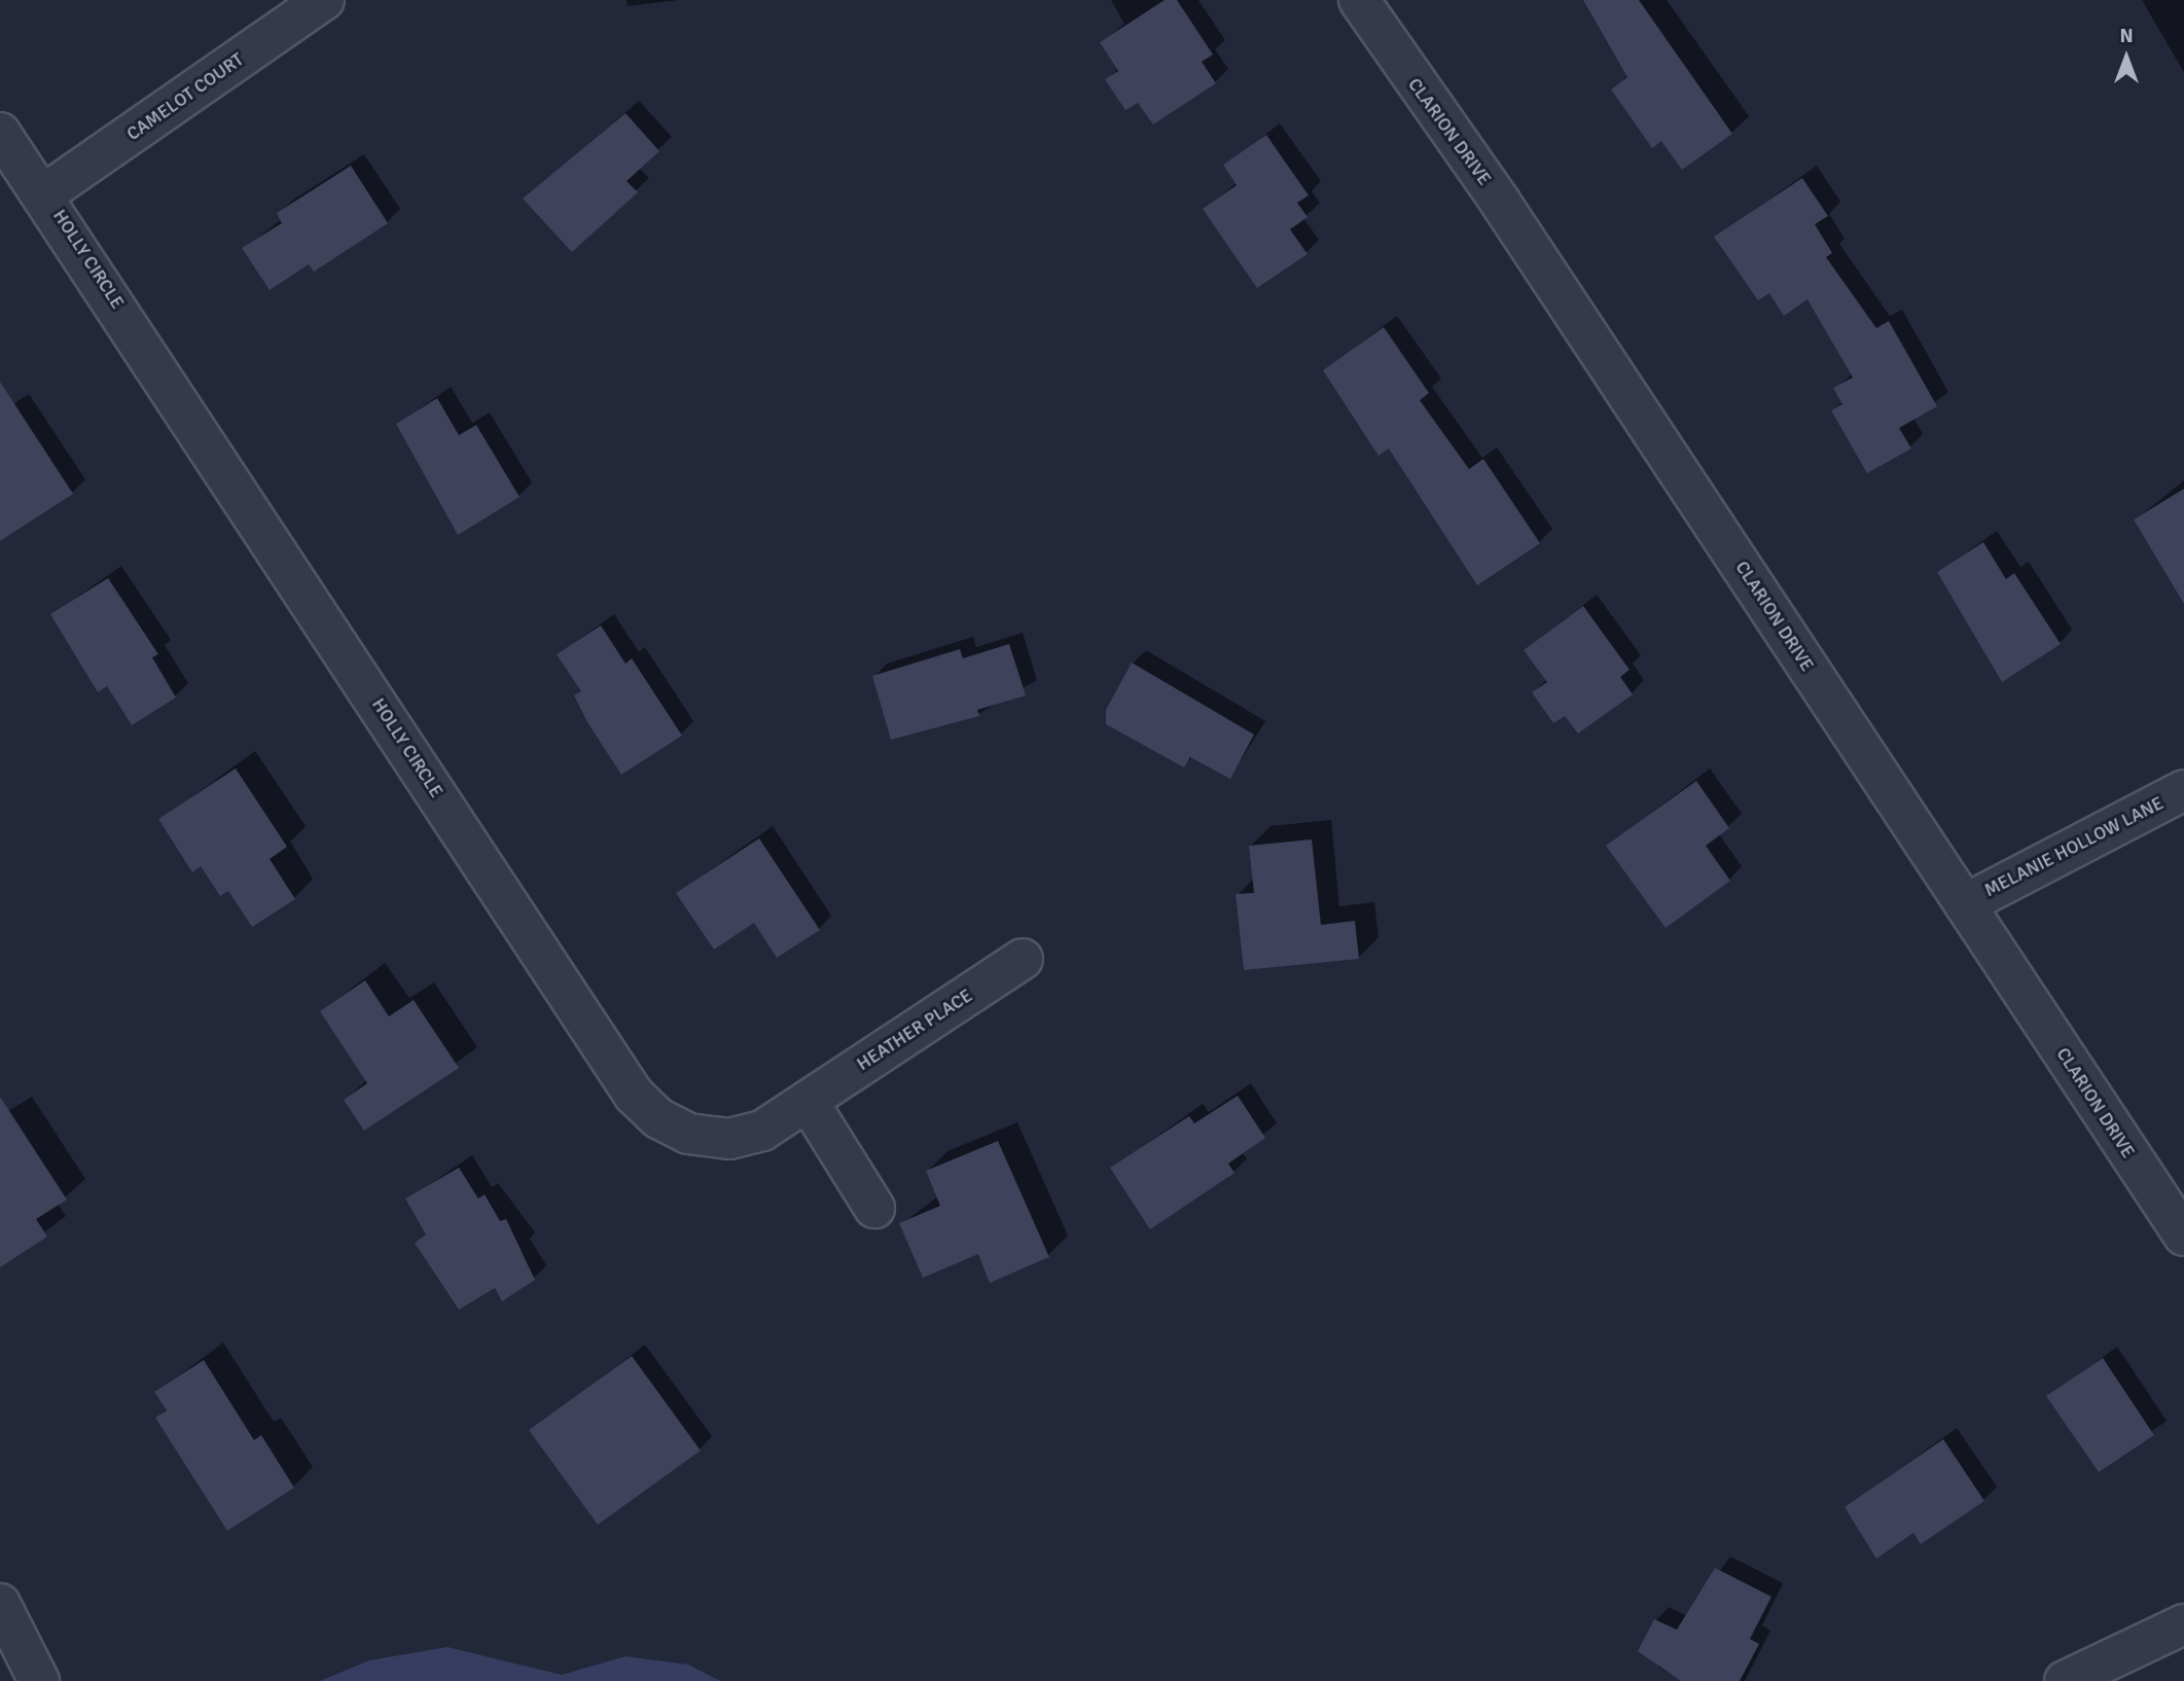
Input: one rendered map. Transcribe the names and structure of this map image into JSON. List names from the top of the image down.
{
  "streets": {
    "street": [
      "CAMELOT COURT",
      "CLARION DRIVE",
      "HOLLY CIRCLE",
      "MELANIE HOLLOW LANE",
      "HEATHER PLACE"
    ]
  },
  "crossings": [
    ["CAMELOT COURT", "HOLLY CIRCLE"],
    ["CLARION DRIVE", "MELANIE HOLLOW LANE"],
    ["HOLLY CIRCLE", "HEATHER PLACE"]
  ],
  "north": "top"
}
